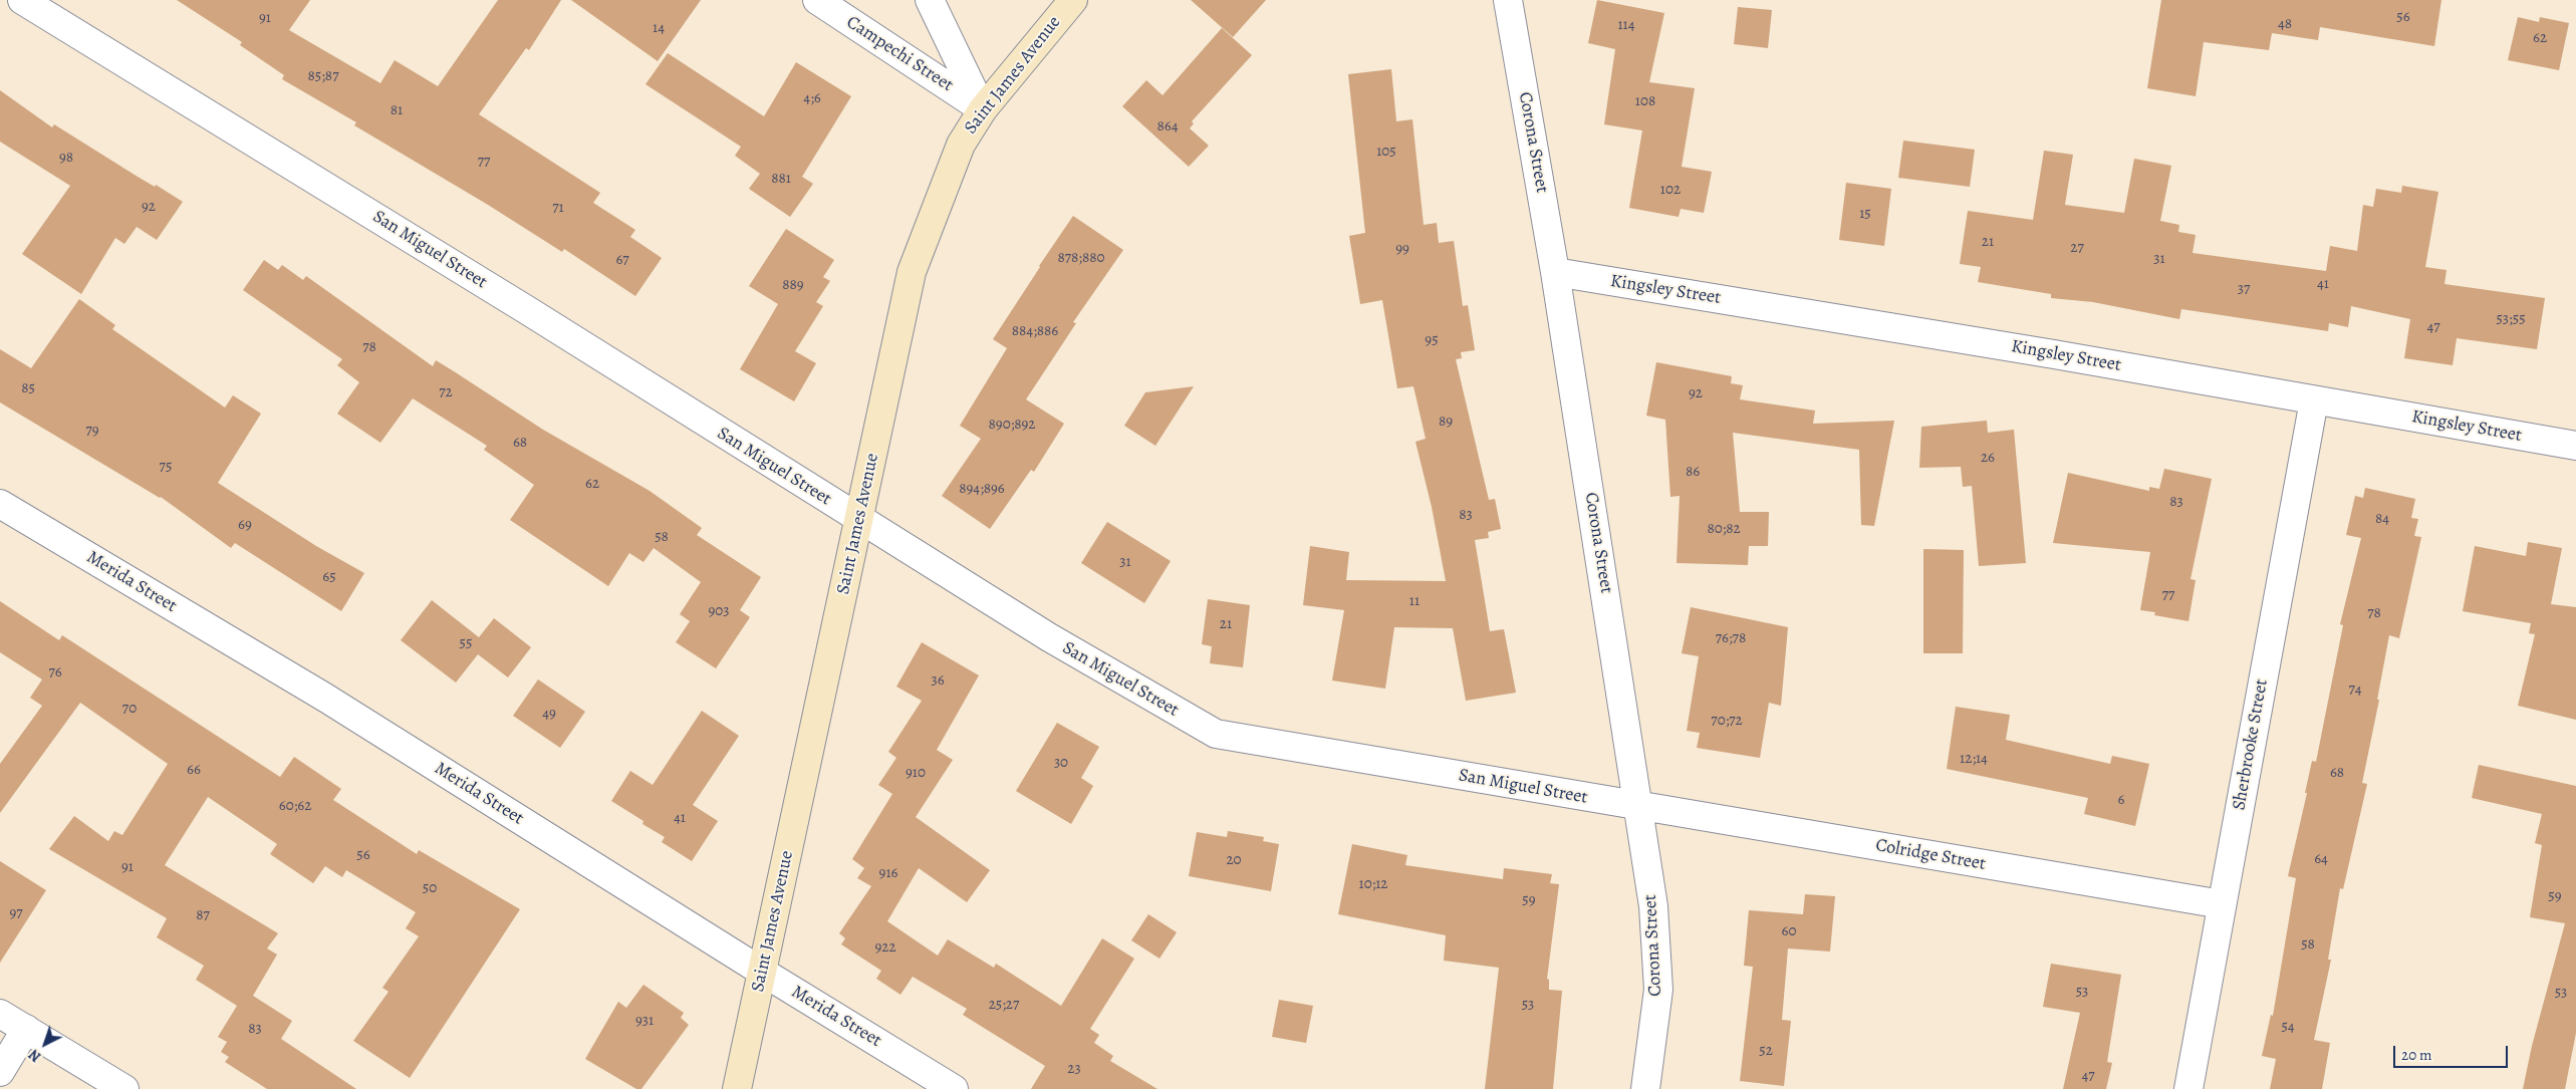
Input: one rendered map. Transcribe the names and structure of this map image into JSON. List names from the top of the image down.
{
  "streets": {
    "main road": ["Saint James Avenue"],
    "street": [
      "Campechi Street",
      "Corona Street",
      "San Miguel Street",
      "Kingsley Street",
      "Merida Street",
      "Sherbrooke Street",
      "Colridge Street"
    ]
  },
  "crossings": [
    ["Campechi Street", "Saint James Avenue"],
    ["Saint James Avenue", "San Miguel Street"],
    ["Saint James Avenue", "Merida Street"],
    ["Corona Street", "San Miguel Street"],
    ["Corona Street", "Kingsley Street"],
    ["Corona Street", "Colridge Street"],
    ["San Miguel Street", "Colridge Street"],
    ["Kingsley Street", "Sherbrooke Street"],
    ["Sherbrooke Street", "Colridge Street"]
  ],
  "house_numbers": [
    "56",
    "91",
    "48",
    "114",
    "14",
    "62",
    "85;87",
    "4;6",
    "108",
    "81",
    "864",
    "105",
    "98",
    "77",
    "881",
    "102",
    "92",
    "71",
    "15",
    "21",
    "27",
    "99",
    "878;880",
    "31",
    "67",
    "41",
    "889",
    "37",
    "53;55",
    "47",
    "884;886",
    "95",
    "78",
    "85",
    "72",
    "92",
    "89",
    "890;892",
    "79",
    "68",
    "26",
    "75",
    "86",
    "62",
    "894;896",
    "83",
    "83",
    "84",
    "69",
    "80;82",
    "58",
    "31",
    "65",
    "77",
    "11",
    "903",
    "78",
    "21",
    "76;78",
    "55",
    "76",
    "36",
    "74",
    "70",
    "49",
    "70;72",
    "12;14",
    "30",
    "66",
    "910",
    "68",
    "6",
    "60;62",
    "41",
    "56",
    "64",
    "20",
    "91",
    "916",
    "10;12",
    "50",
    "59",
    "59",
    "97",
    "87",
    "60",
    "58",
    "922",
    "53",
    "53",
    "25;27",
    "53",
    "931",
    "54",
    "83",
    "52",
    "23",
    "47"
  ],
  "scale_bar": "20 m",
  "north": "bottom left"
}
